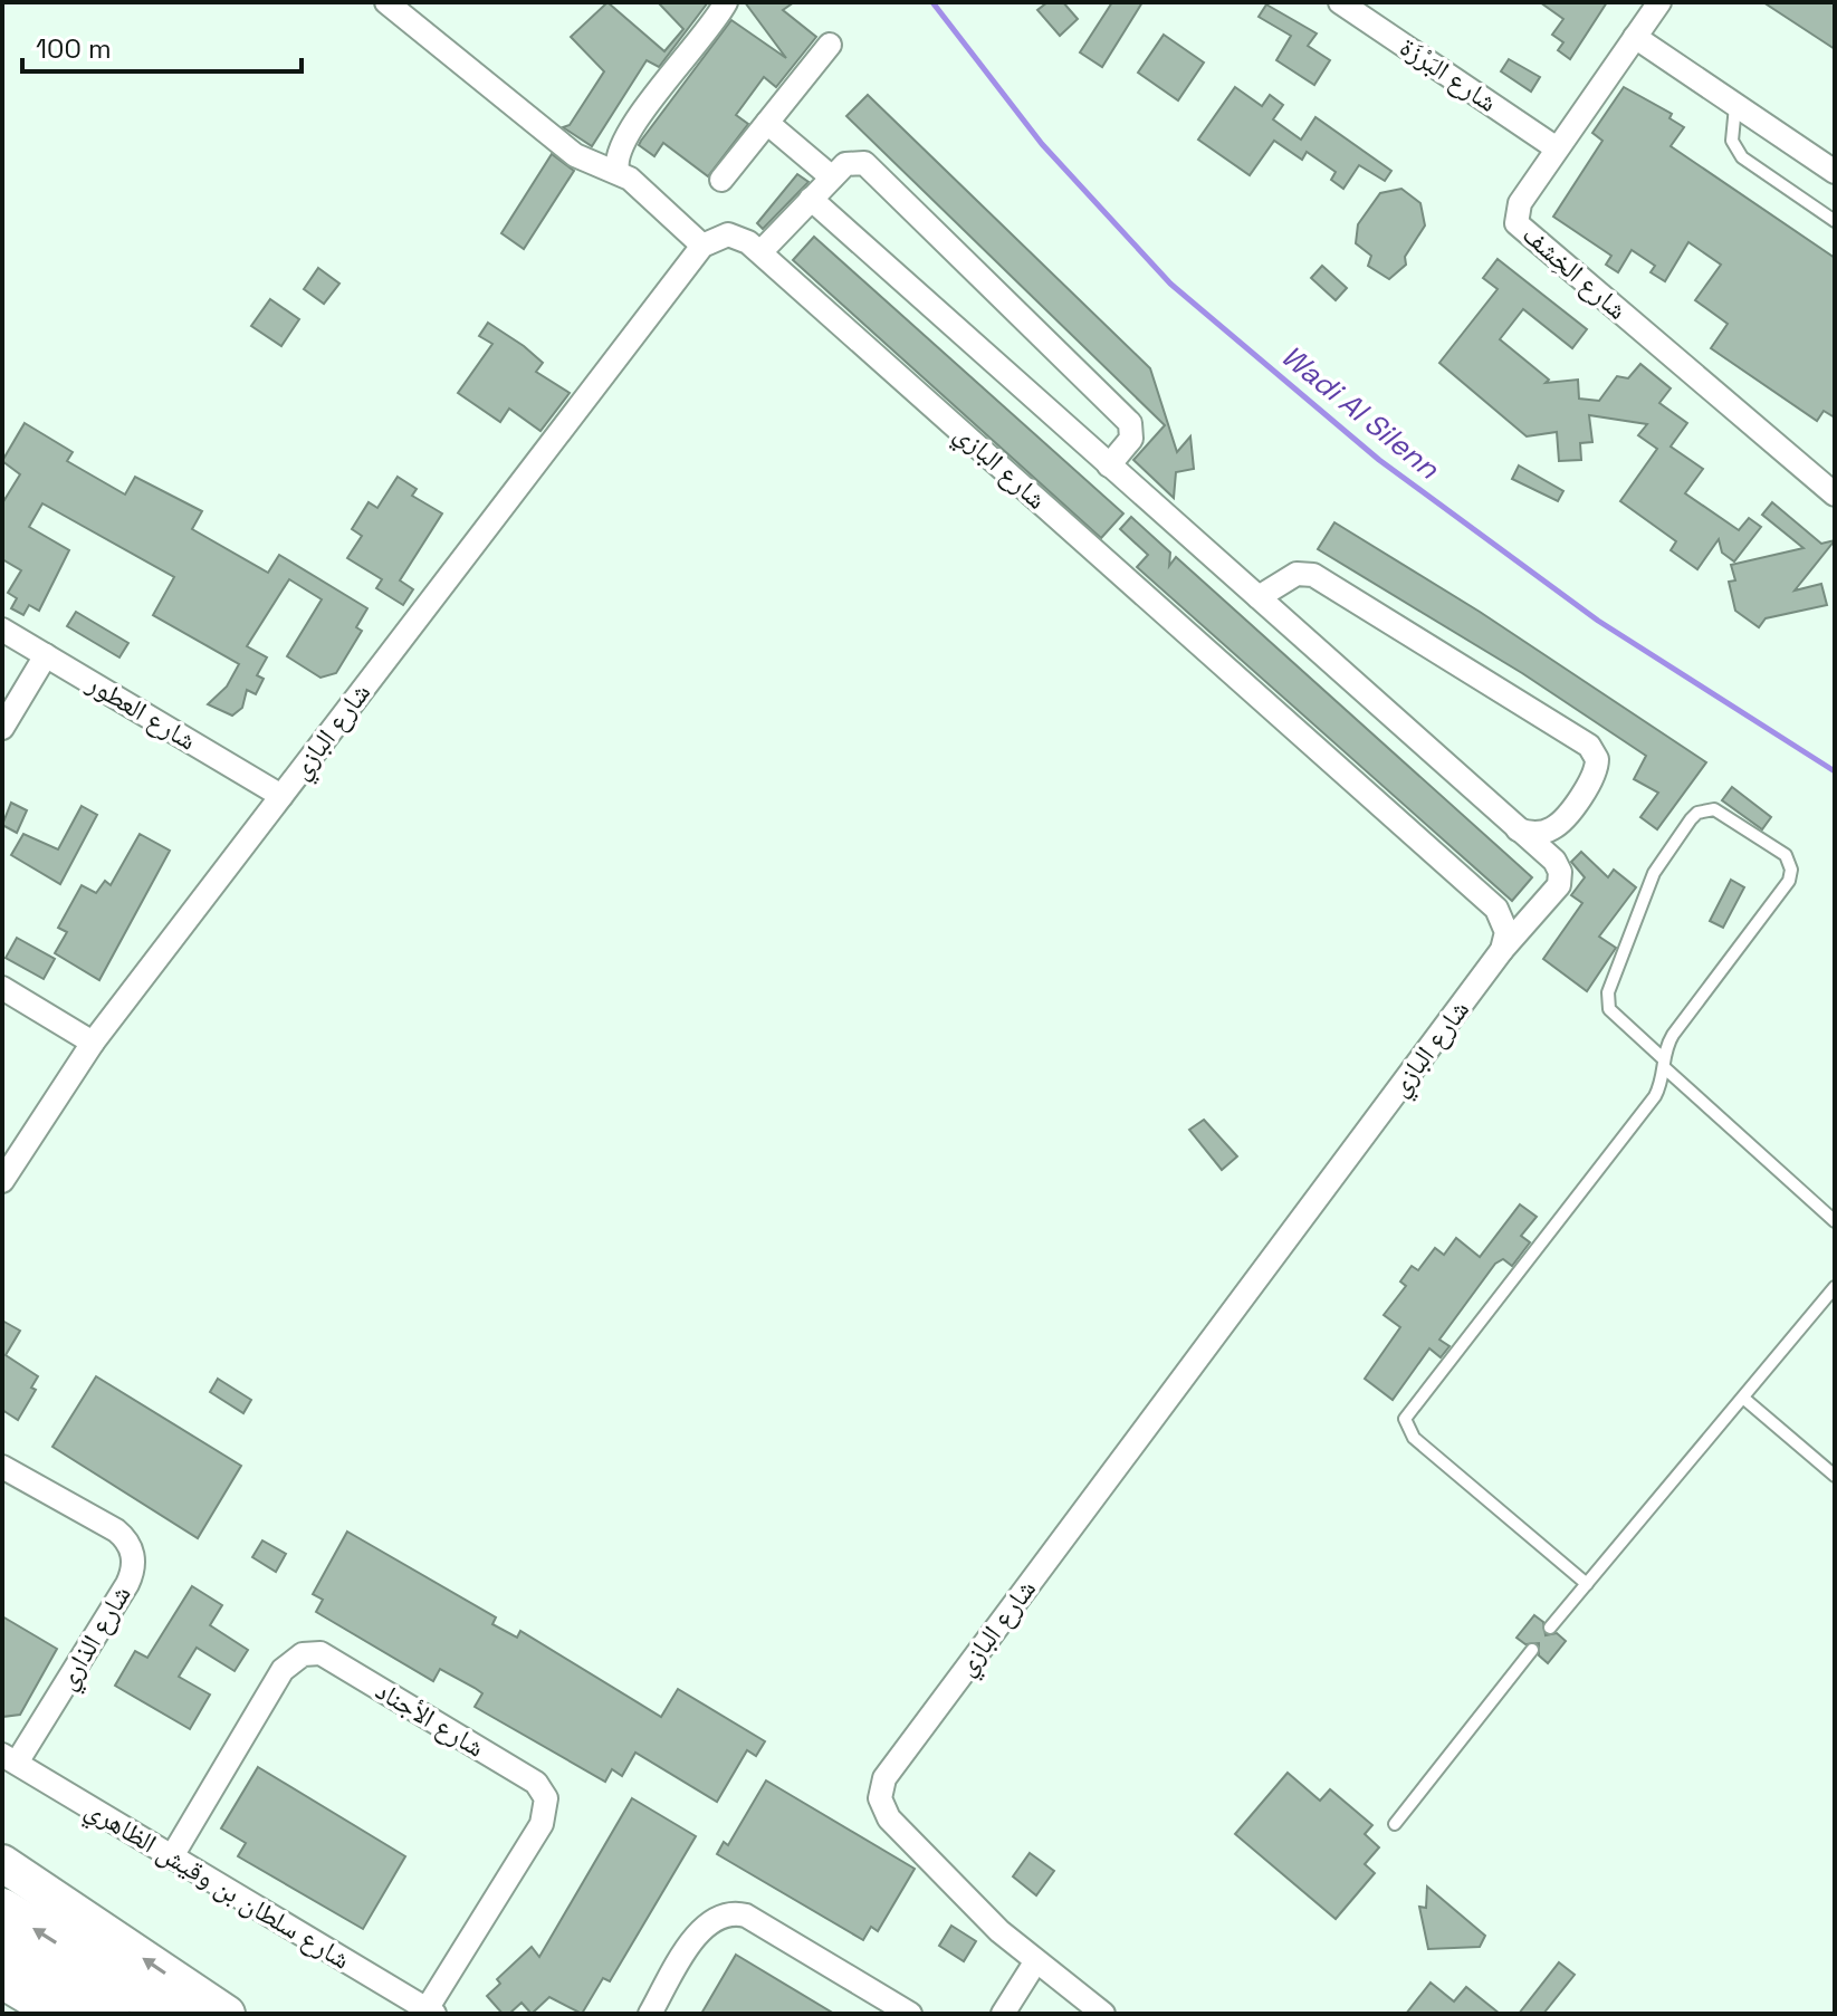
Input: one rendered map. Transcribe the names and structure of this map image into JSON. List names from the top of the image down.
{
  "streets": {
    "street": [
      "شارع البَرْزَة",
      "شارع الخِشف",
      "شارع البازي",
      "شارع العطور",
      "شارع الذاري",
      "شارع الأجناد",
      "شارع سلطان بن وقيش الظاهري"
    ]
  },
  "crossings": [
    ["شارع البَرْزَة", "شارع الخِشف"],
    ["شارع البازي", "شارع العطور"],
    ["شارع الذاري", "شارع سلطان بن وقيش الظاهري"],
    ["شارع الأجناد", "شارع سلطان بن وقيش الظاهري"]
  ],
  "water": ["Wadi Al Silenn"],
  "scale_bar": "100 m"
}
